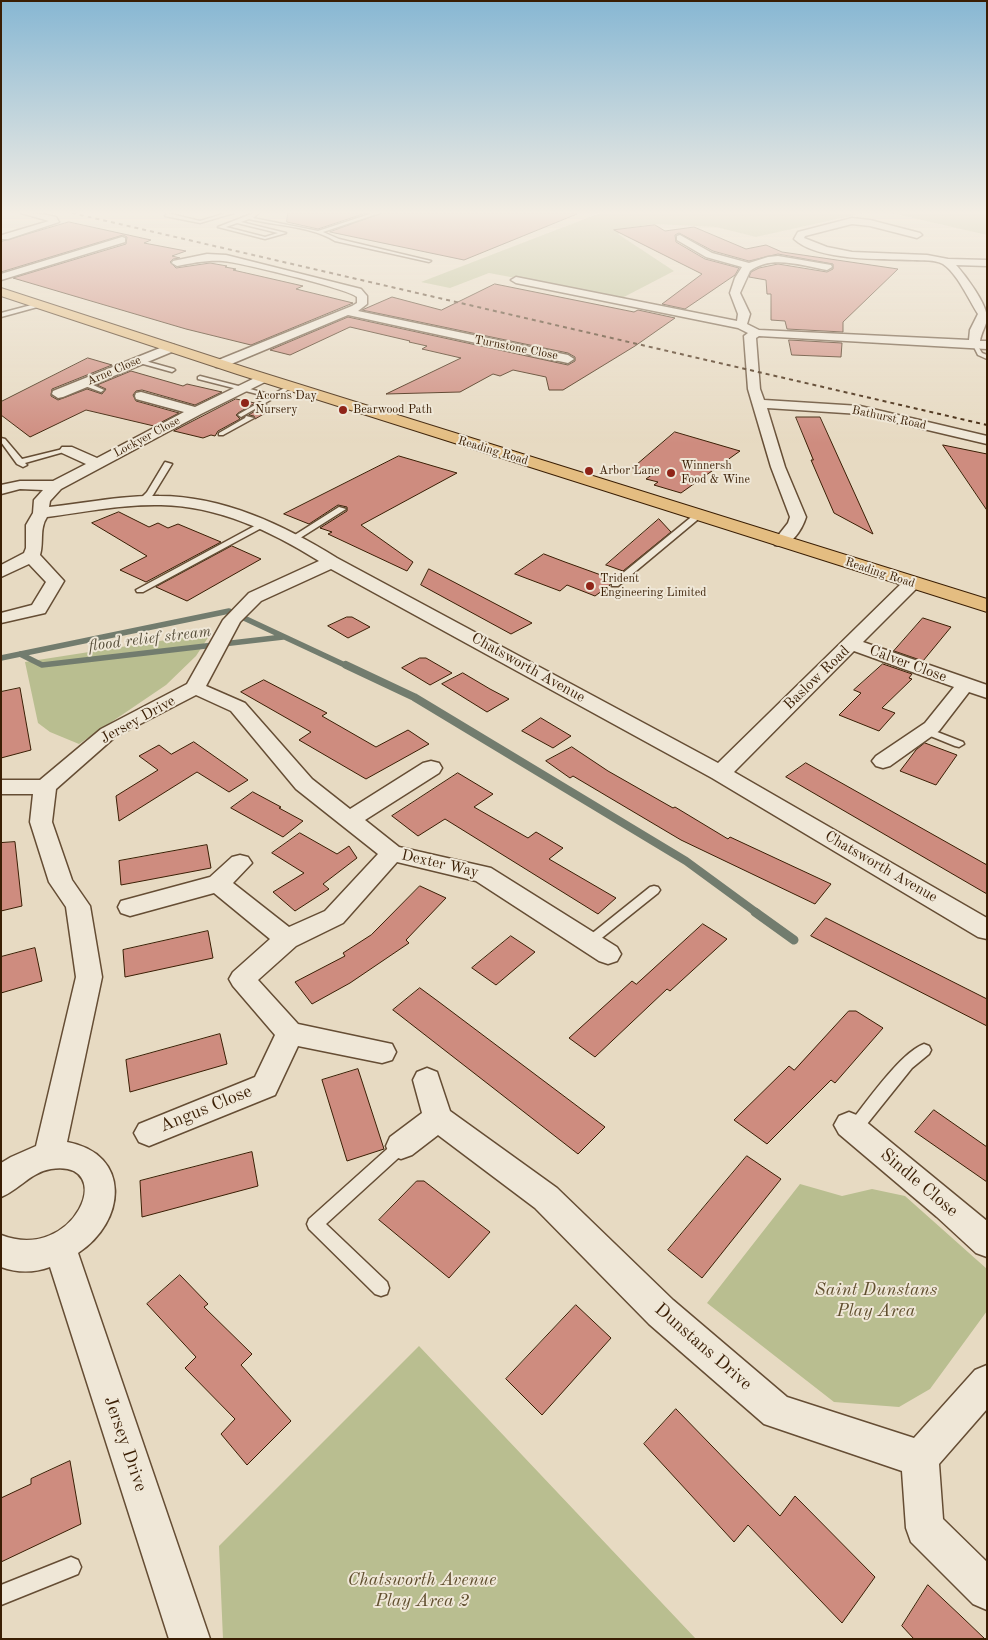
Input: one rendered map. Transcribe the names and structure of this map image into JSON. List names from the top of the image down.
{
  "streets": {
    "main road": ["Reading Road"],
    "street": [
      "Turnstone Close",
      "Arne Close",
      "Bathurst Road",
      "Lockyer Close",
      "Calver Close",
      "Chatsworth Avenue",
      "Baslow Road",
      "Jersey Drive",
      "Dexter Way",
      "Angus Close",
      "Sindle Close",
      "Dunstans Drive"
    ]
  },
  "crossings": [
    ["Arne Close", "Reading Road"],
    ["Lockyer Close", "Reading Road"],
    ["Lockyer Close", "Chatsworth Avenue"],
    ["Reading Road", "Baslow Road"],
    ["Calver Close", "Baslow Road"],
    ["Chatsworth Avenue", "Baslow Road"],
    ["Jersey Drive", "Dexter Way"]
  ],
  "water": ["flood relief stream"],
  "parks": ["Saint Dunstans Play Area", "Chatsworth Avenue Play Area 2"],
  "places": [
    "Acorns Day Nursery",
    "Bearwood Path",
    "Arbor Lane",
    "Winnersh Food & Wine",
    "Trident Engineering Limited"
  ]
}
